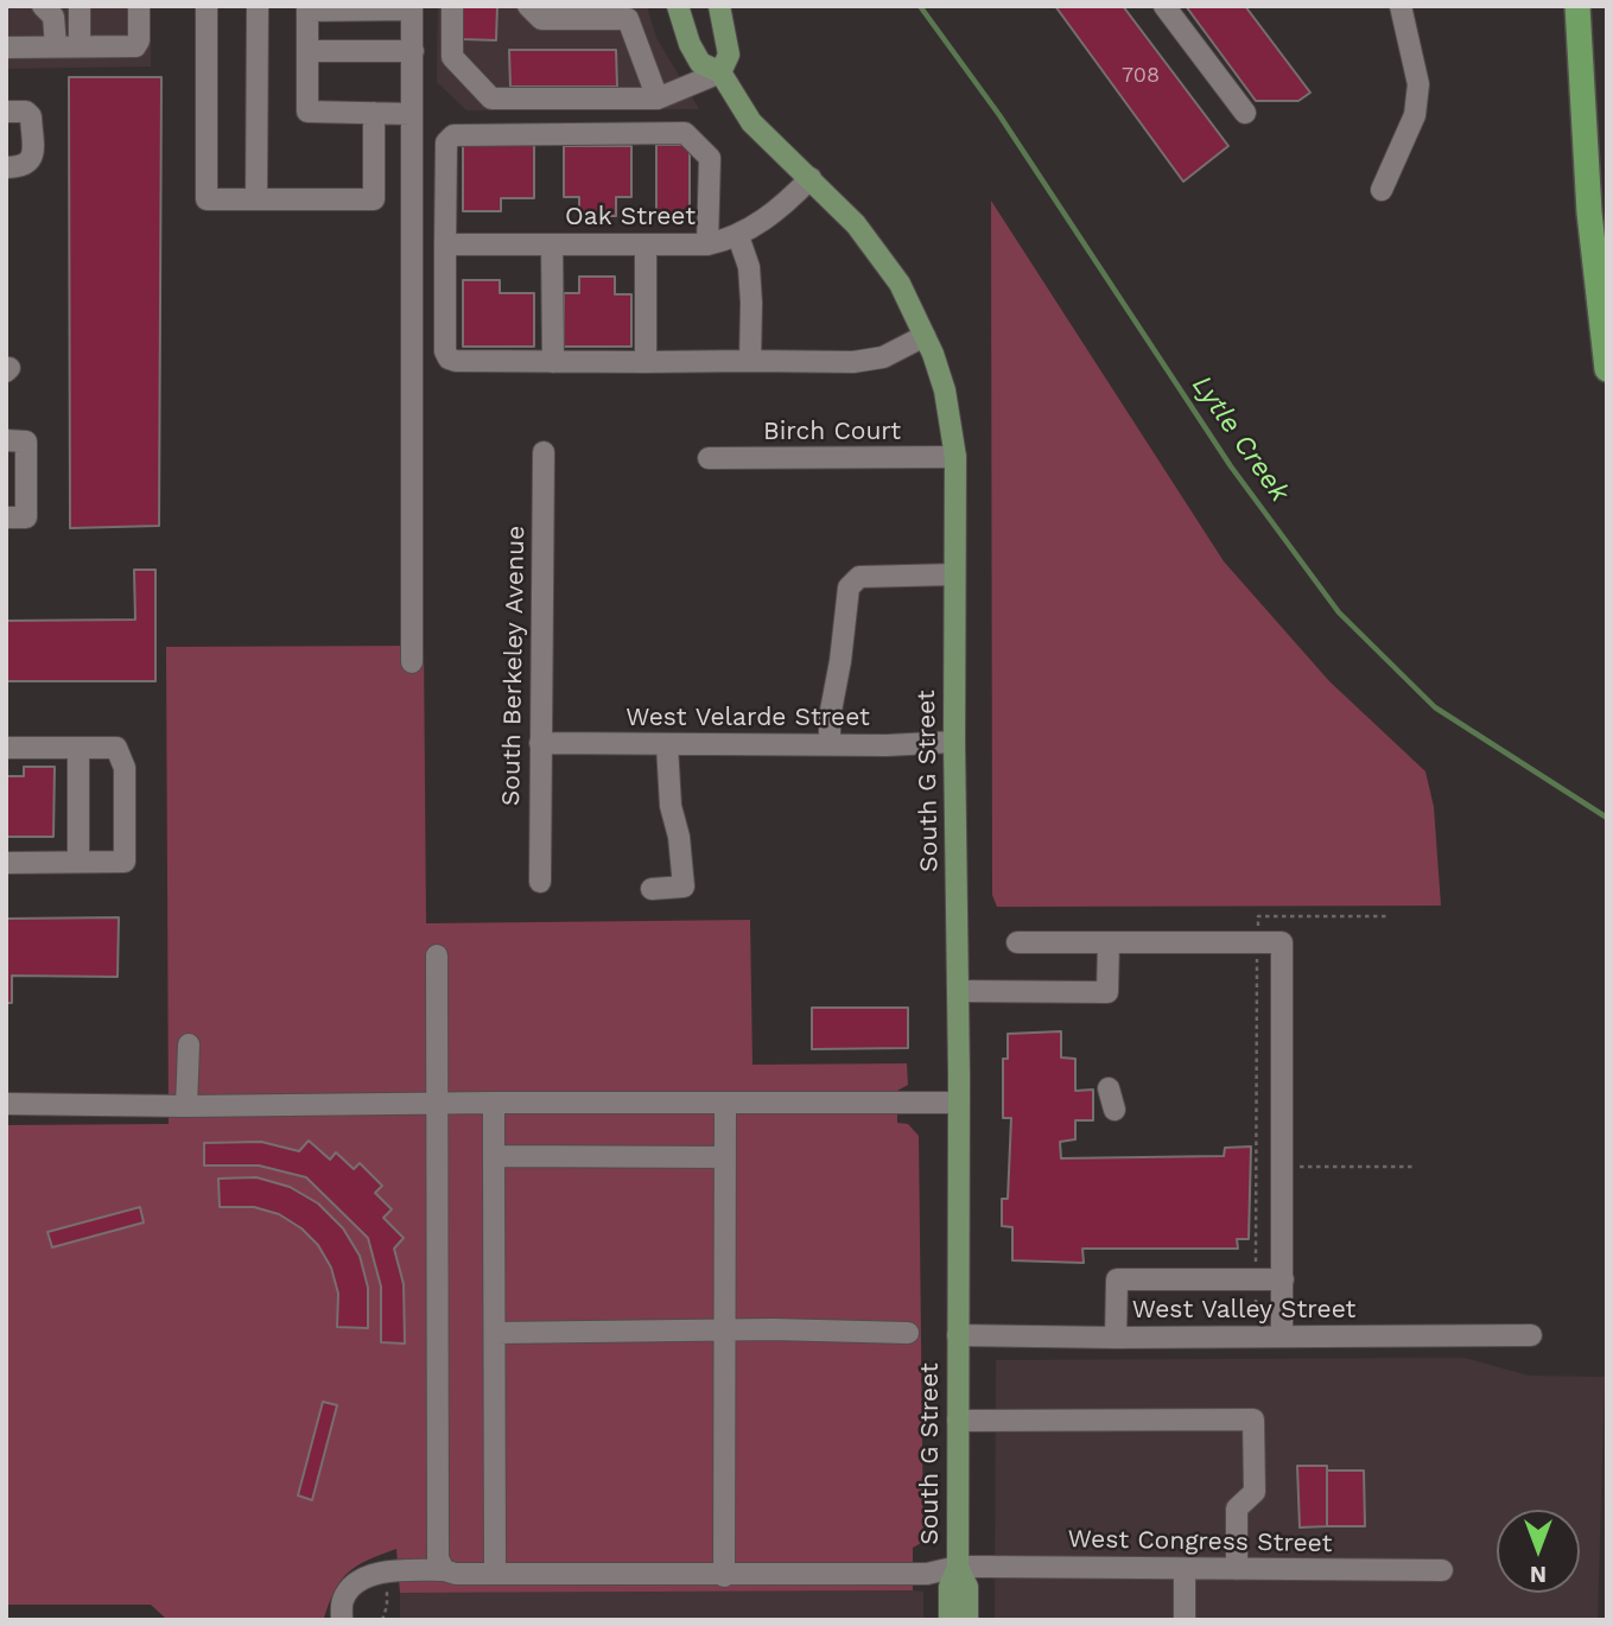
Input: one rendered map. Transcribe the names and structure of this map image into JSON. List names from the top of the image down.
{
  "streets": {
    "main road": ["South G Street"],
    "street": [
      "Oak Street",
      "Birch Court",
      "South Berkeley Avenue",
      "West Velarde Street",
      "West Valley Street",
      "West Congress Street"
    ]
  },
  "crossings": [
    ["Oak Street", "South G Street"],
    ["Birch Court", "South G Street"],
    ["South Berkeley Avenue", "West Velarde Street"],
    ["West Velarde Street", "South G Street"],
    ["South G Street", "West Valley Street"],
    ["South G Street", "West Congress Street"]
  ],
  "water": ["Lytle Creek"],
  "house_numbers": ["708"],
  "north": "bottom"
}
